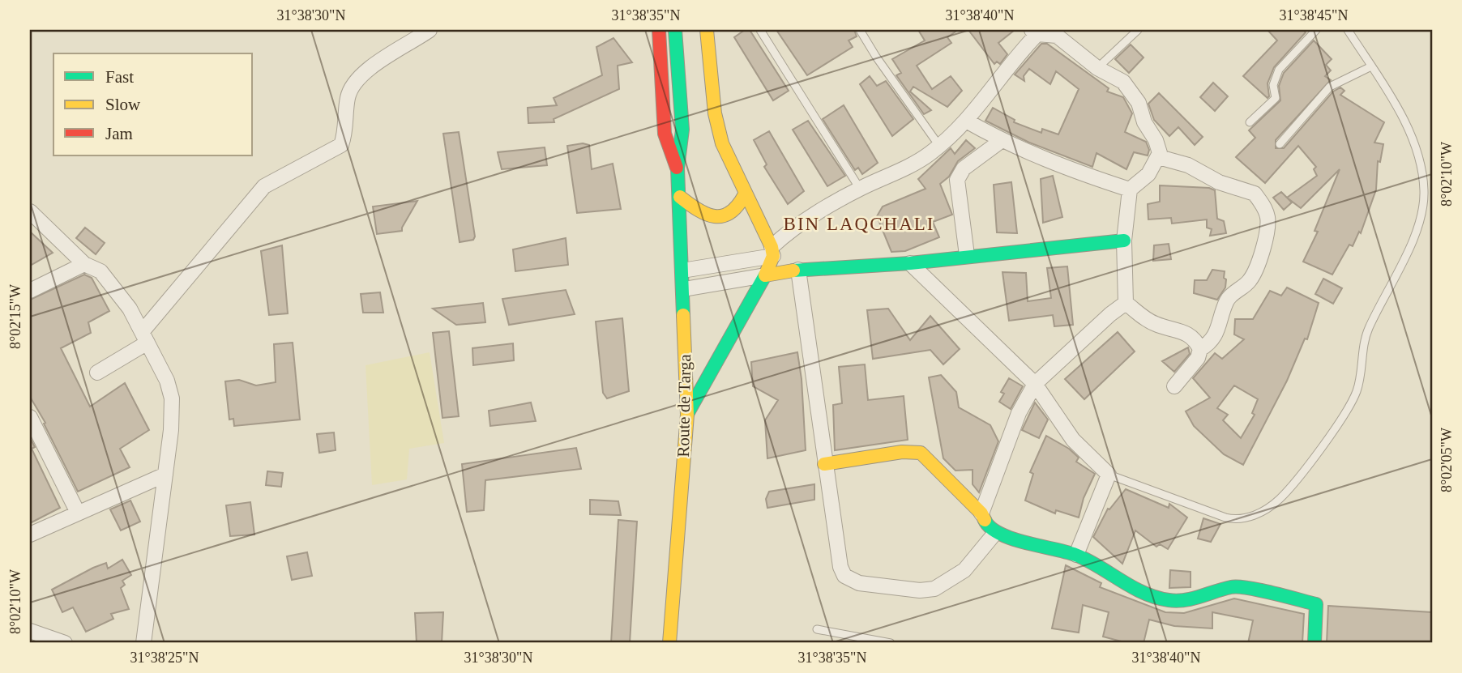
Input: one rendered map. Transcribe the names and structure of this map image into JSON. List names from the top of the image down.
{
  "streets": {
    "street": ["Route de Targa"]
  },
  "districts": ["BIN LAQCHALI"],
  "legend": ["Fast", "Slow", "Jam"],
  "coordinates": [
    "31°38'30\"N",
    "31°38'35\"N",
    "31°38'40\"N",
    "31°38'45\"N",
    "8°02'10\"W",
    "8°02'15\"W",
    "8°02'05\"W",
    "31°38'25\"N"
  ]
}
